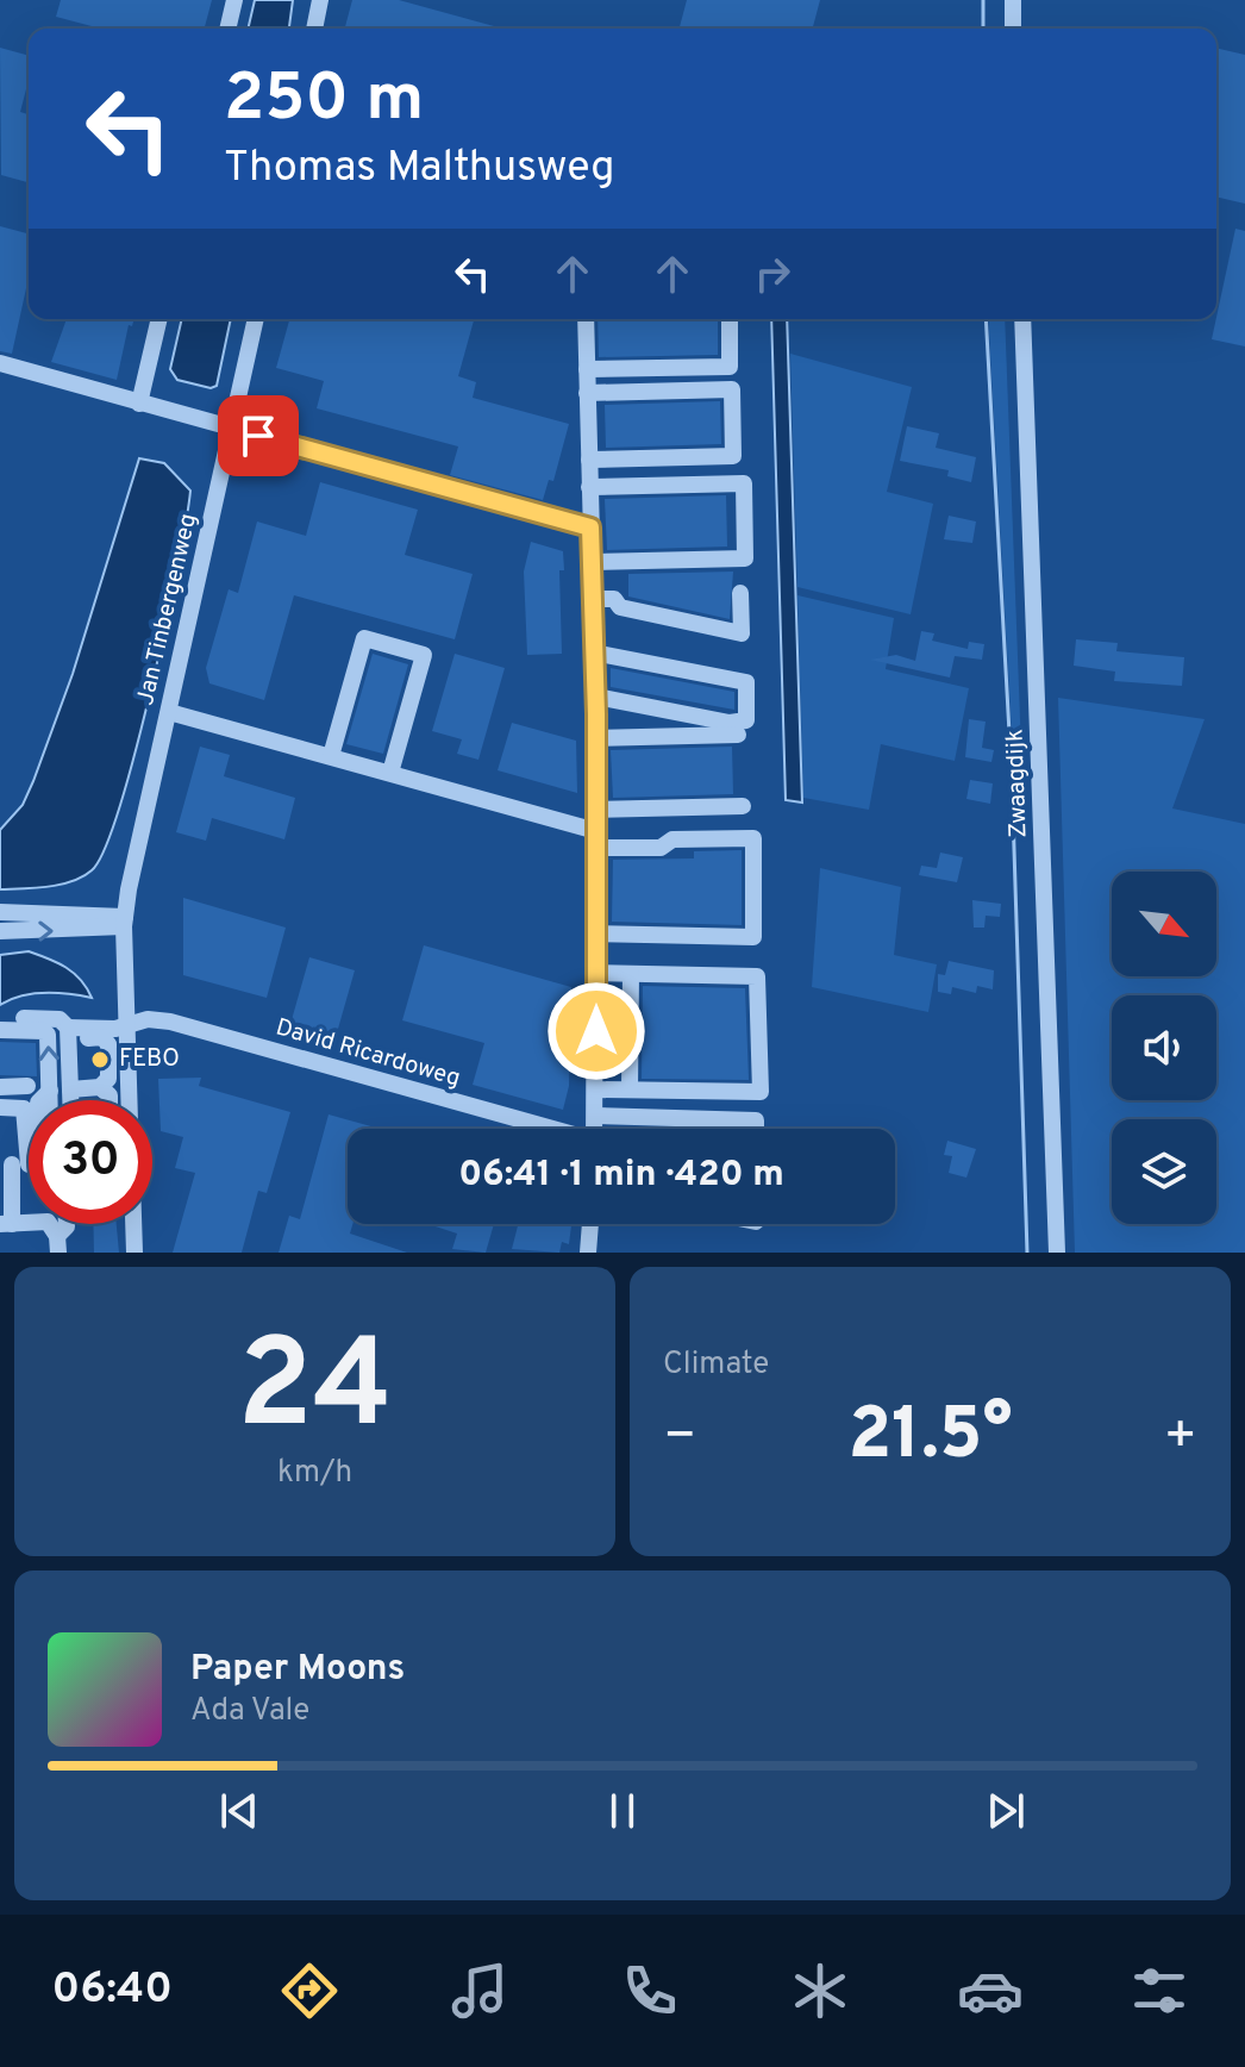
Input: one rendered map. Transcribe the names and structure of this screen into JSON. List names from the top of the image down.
{
  "streets": {
    "street": ["Jan Tinbergenweg", "Zwaagdijk", "David Ricardoweg"]
  },
  "crossings": [
    ["Jan Tinbergenweg", "David Ricardoweg"]
  ],
  "places": ["FEBO"],
  "north": "bottom right",
  "page": {
    "turn": ["250 m", "Thomas Malthusweg"],
    "limit": "30",
    "trip": "06:41 · 1 min · 420 m",
    "tile": [
      ["24", "km/h"],
      "Climate"
    ],
    "heat": ["−", "21.5°", "+"],
    "song": ["Paper Moons", "Ada Vale"],
    "tabs": "06:40"
  }
}
